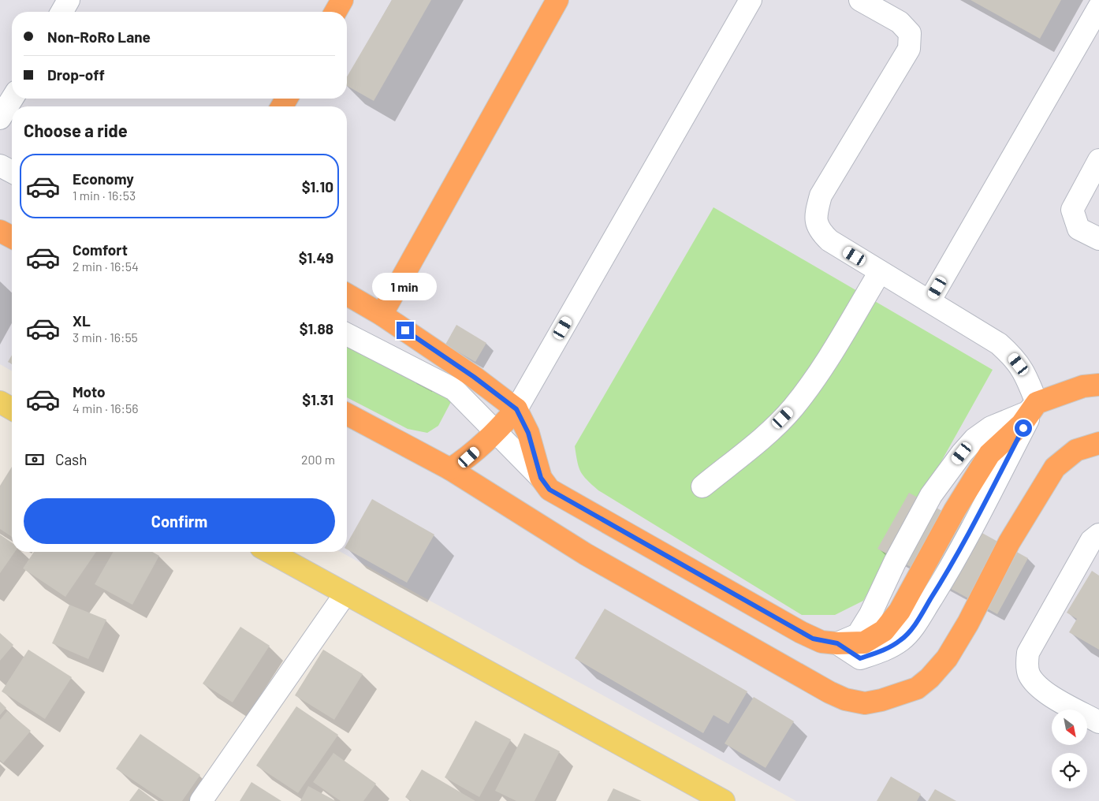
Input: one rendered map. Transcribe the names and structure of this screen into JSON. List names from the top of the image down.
{
  "north": "bottom right",
  "page": {
    "banner": ["Non-RoRo Lane", "Drop-off"],
    "heading": "Choose a ride",
    "list": [
      {
        "name": "Economy",
        "note": "1 min · 16:53",
        "value": "$1.10"
      },
      {
        "name": "Comfort",
        "note": "2 min · 16:54",
        "value": "$1.49"
      },
      {
        "name": "XL",
        "note": "3 min · 16:55",
        "value": "$1.88"
      },
      {
        "name": "Moto",
        "note": "4 min · 16:56",
        "value": "$1.31"
      }
    ],
    "bubble": "1 min",
    "pay": ["Cash", "200 m"],
    "buttons": "Confirm"
  }
}
